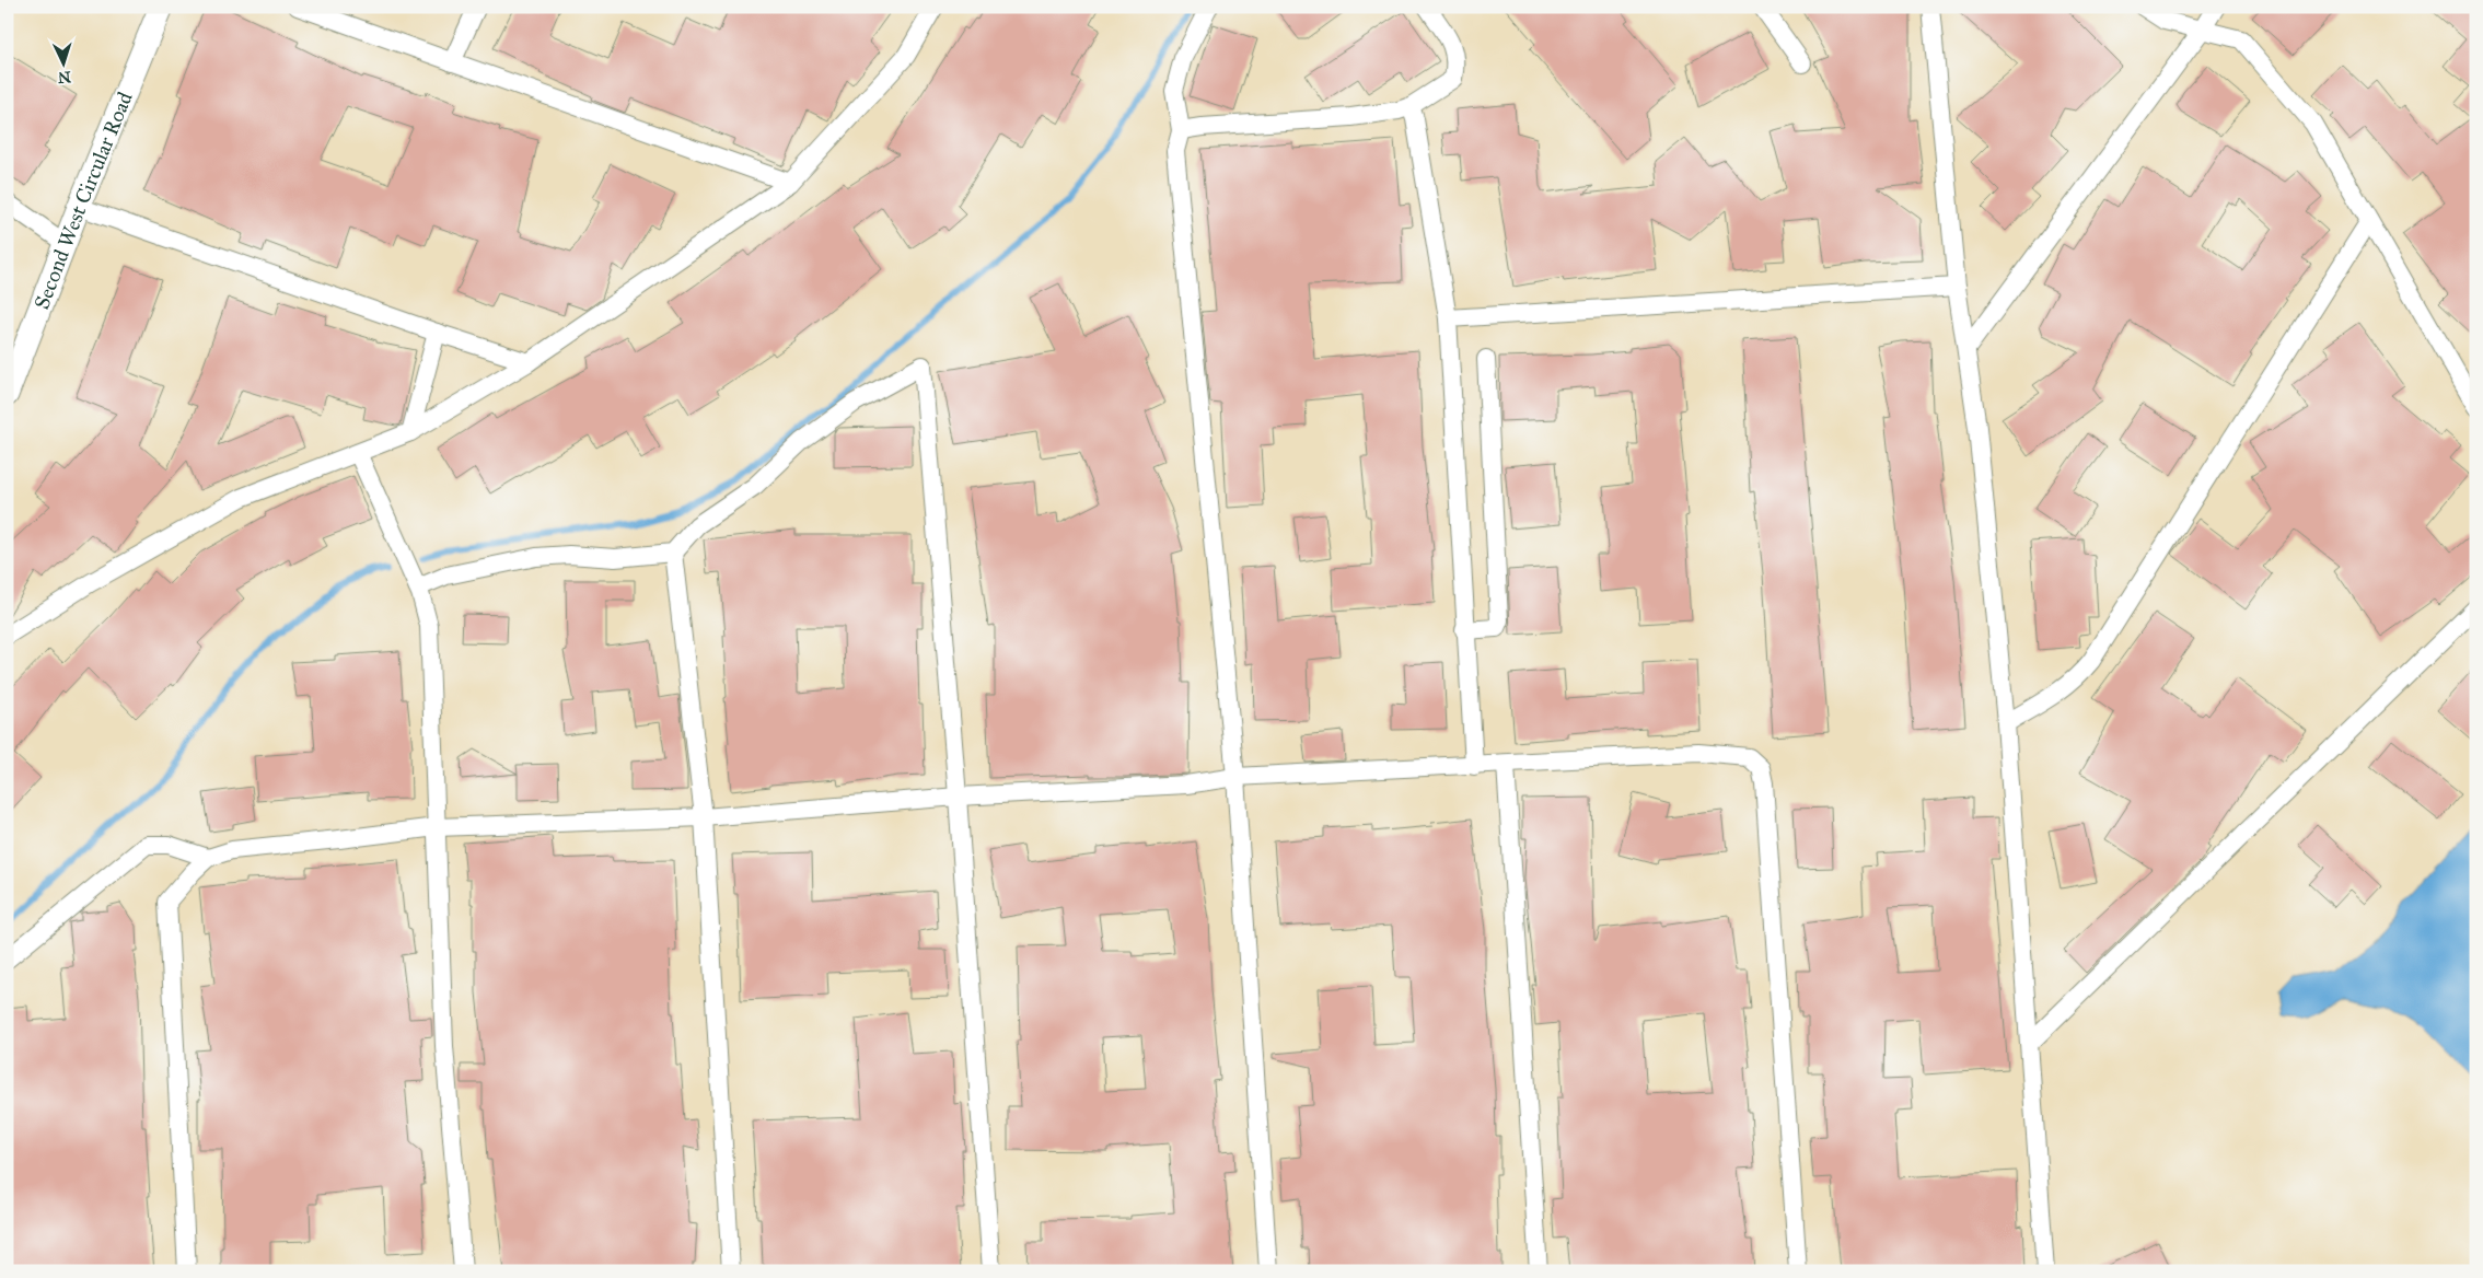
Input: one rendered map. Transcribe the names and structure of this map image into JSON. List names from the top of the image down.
{
  "streets": {
    "street": ["Second West Circular Road"]
  },
  "north": "bottom"
}
